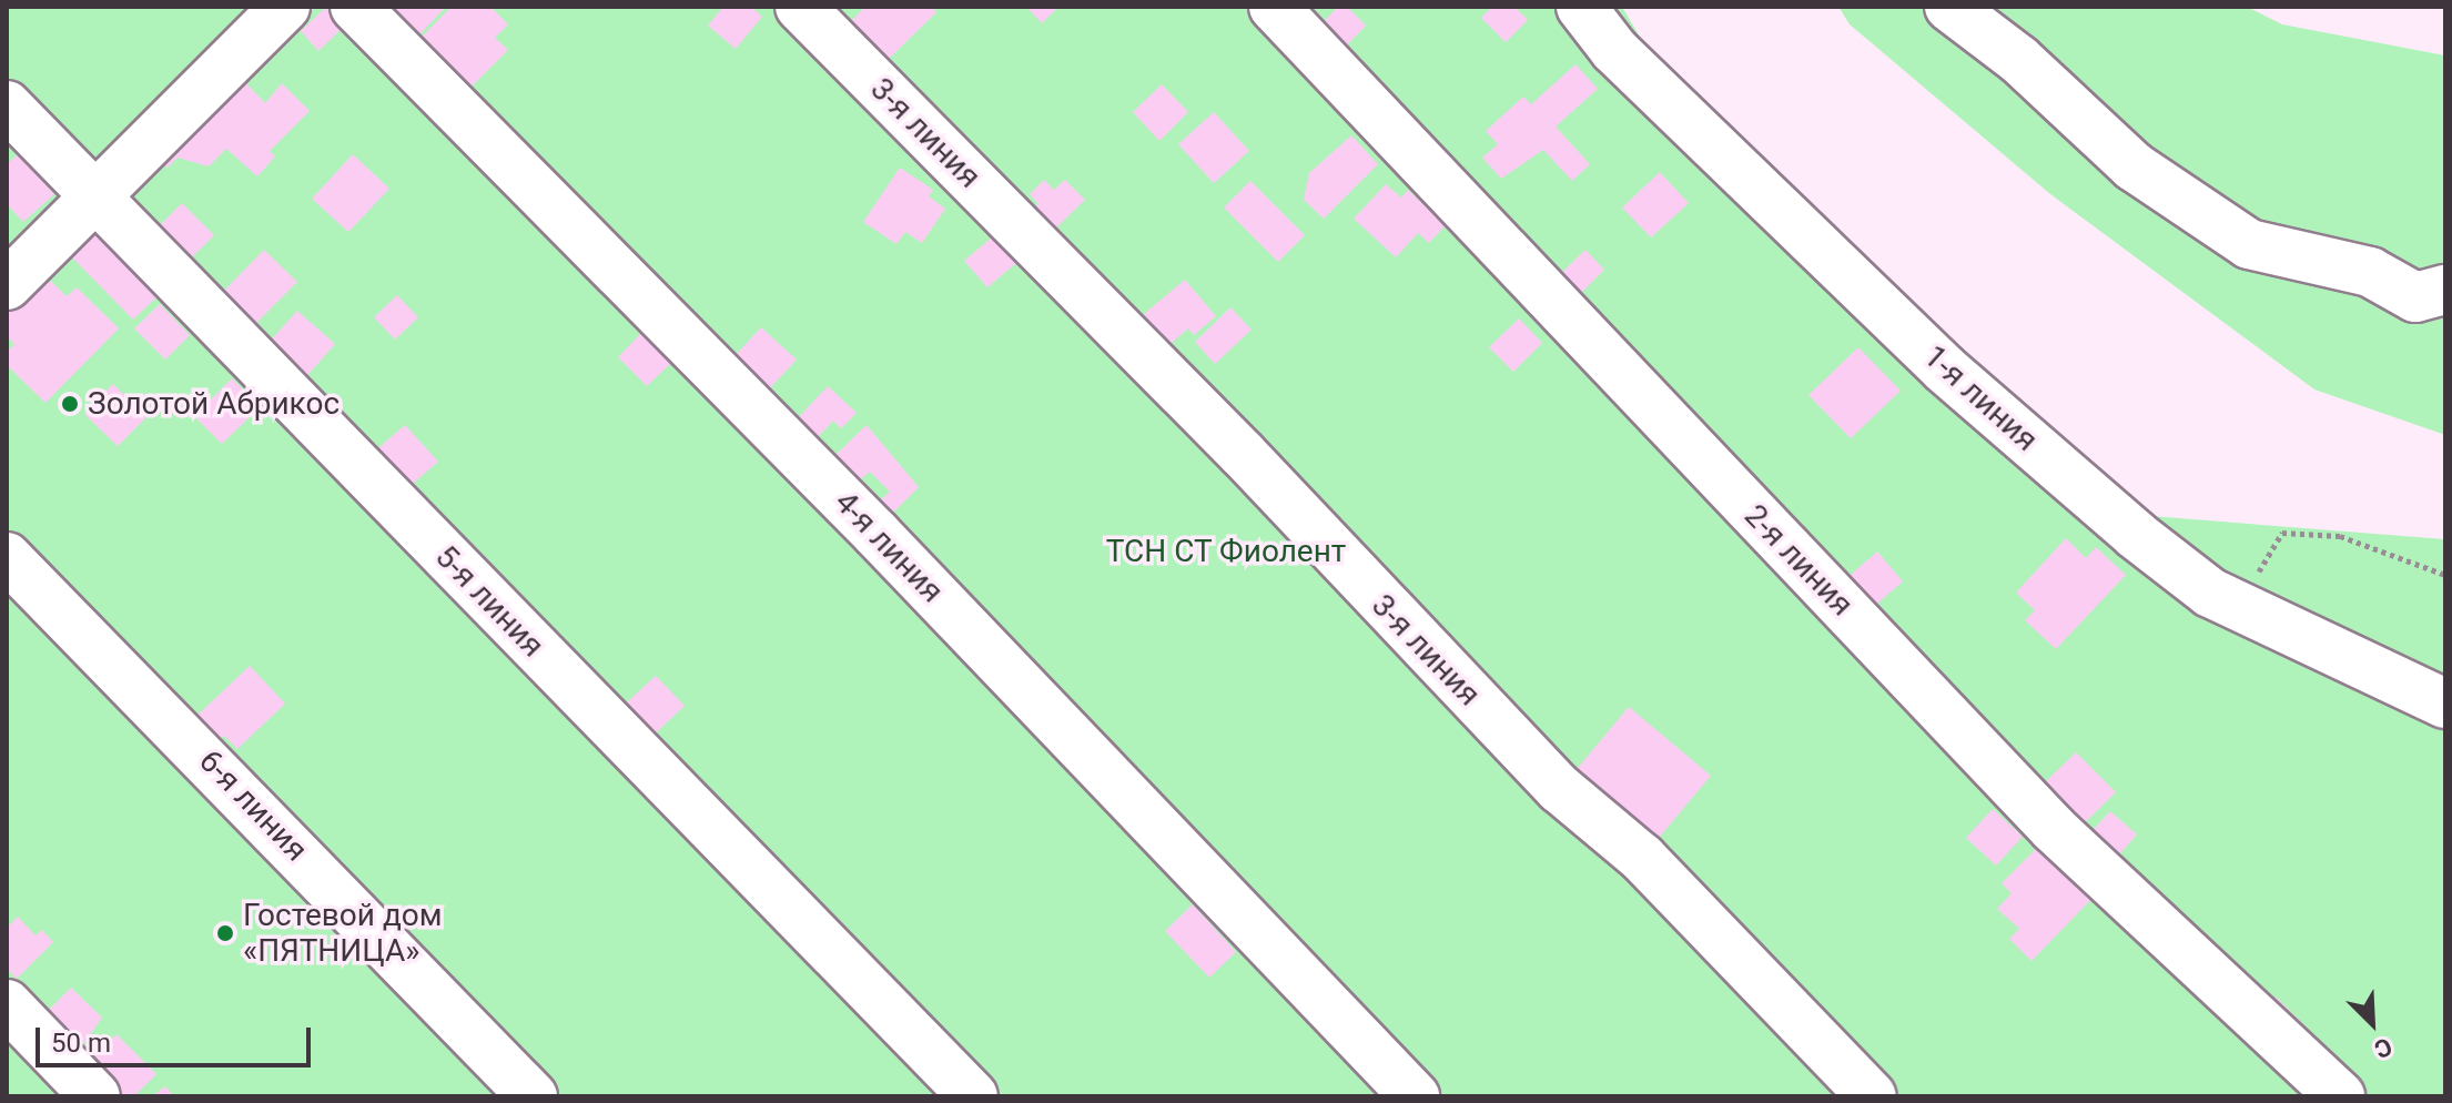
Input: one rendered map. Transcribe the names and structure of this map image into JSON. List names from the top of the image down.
{
  "streets": {
    "street": [
      "3-я линия",
      "1-я линия",
      "4-я линия",
      "2-я линия",
      "5-я линия",
      "6-я линия"
    ]
  },
  "parks": ["ТСН СТ Фиолент"],
  "places": ["Золотой Абрикос", "Гостевой дом «ПЯТНИЦА»"],
  "scale_bar": "50 m",
  "north": "bottom right"
}
